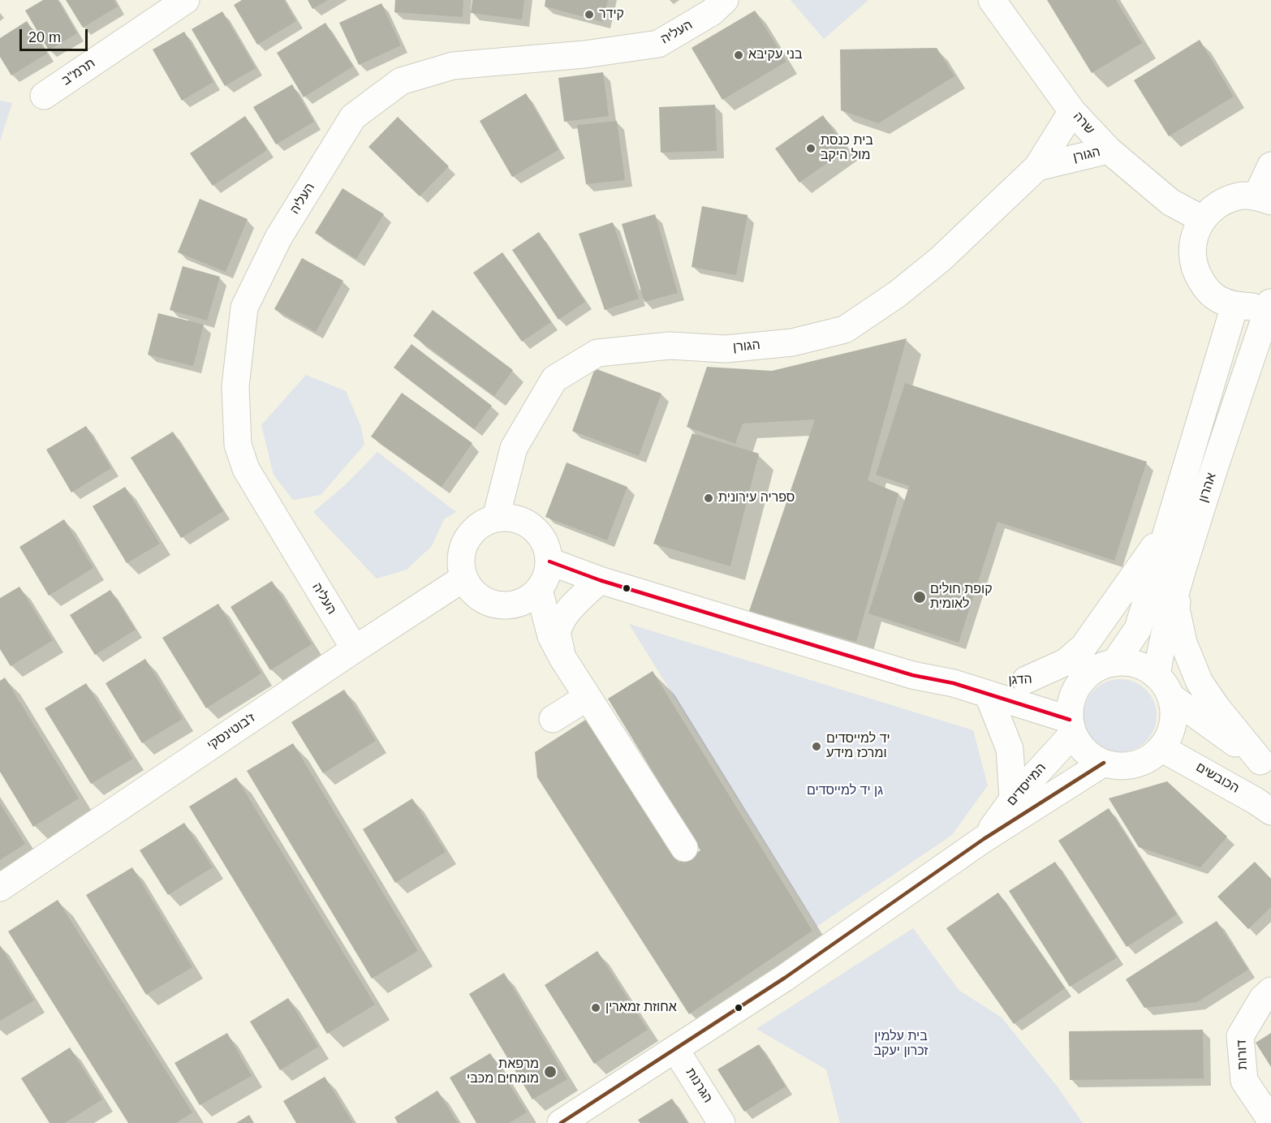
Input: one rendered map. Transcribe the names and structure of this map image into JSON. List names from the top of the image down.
{
  "streets": {
    "street": [
      "העליה",
      "תרמ\"ב",
      "שרה",
      "הגורן",
      "אהרון",
      "הדגן",
      "ז'בוטינסקי",
      "הכובשים",
      "המייסדים",
      "דורות",
      "הגרנות"
    ]
  },
  "crossings": [
    ["העליה", "ז'בוטינסקי"],
    ["שרה", "הגורן"],
    ["הגורן", "הדגן"],
    ["הגורן", "ז'בוטינסקי"],
    ["אהרון", "הדגן"],
    ["אהרון", "הכובשים"],
    ["אהרון", "המייסדים"],
    ["הדגן", "ז'בוטינסקי"],
    ["הדגן", "הכובשים"],
    ["הדגן", "המייסדים"],
    ["הכובשים", "המייסדים"],
    ["המייסדים", "הגרנות"]
  ],
  "parks": ["גן יד למייסדים", "בית עלמין זכרון יעקב"],
  "places": [
    "קידר",
    "בני עקיבא",
    "בית כנסת מול היקב",
    "ספריה עירונית",
    "קופת חולים לאומית",
    "יד למייסדים ומרכז מידע",
    "אחוזת זמארין",
    "מרפאת מומחים מכבי"
  ],
  "scale_bar": "20 m"
}
